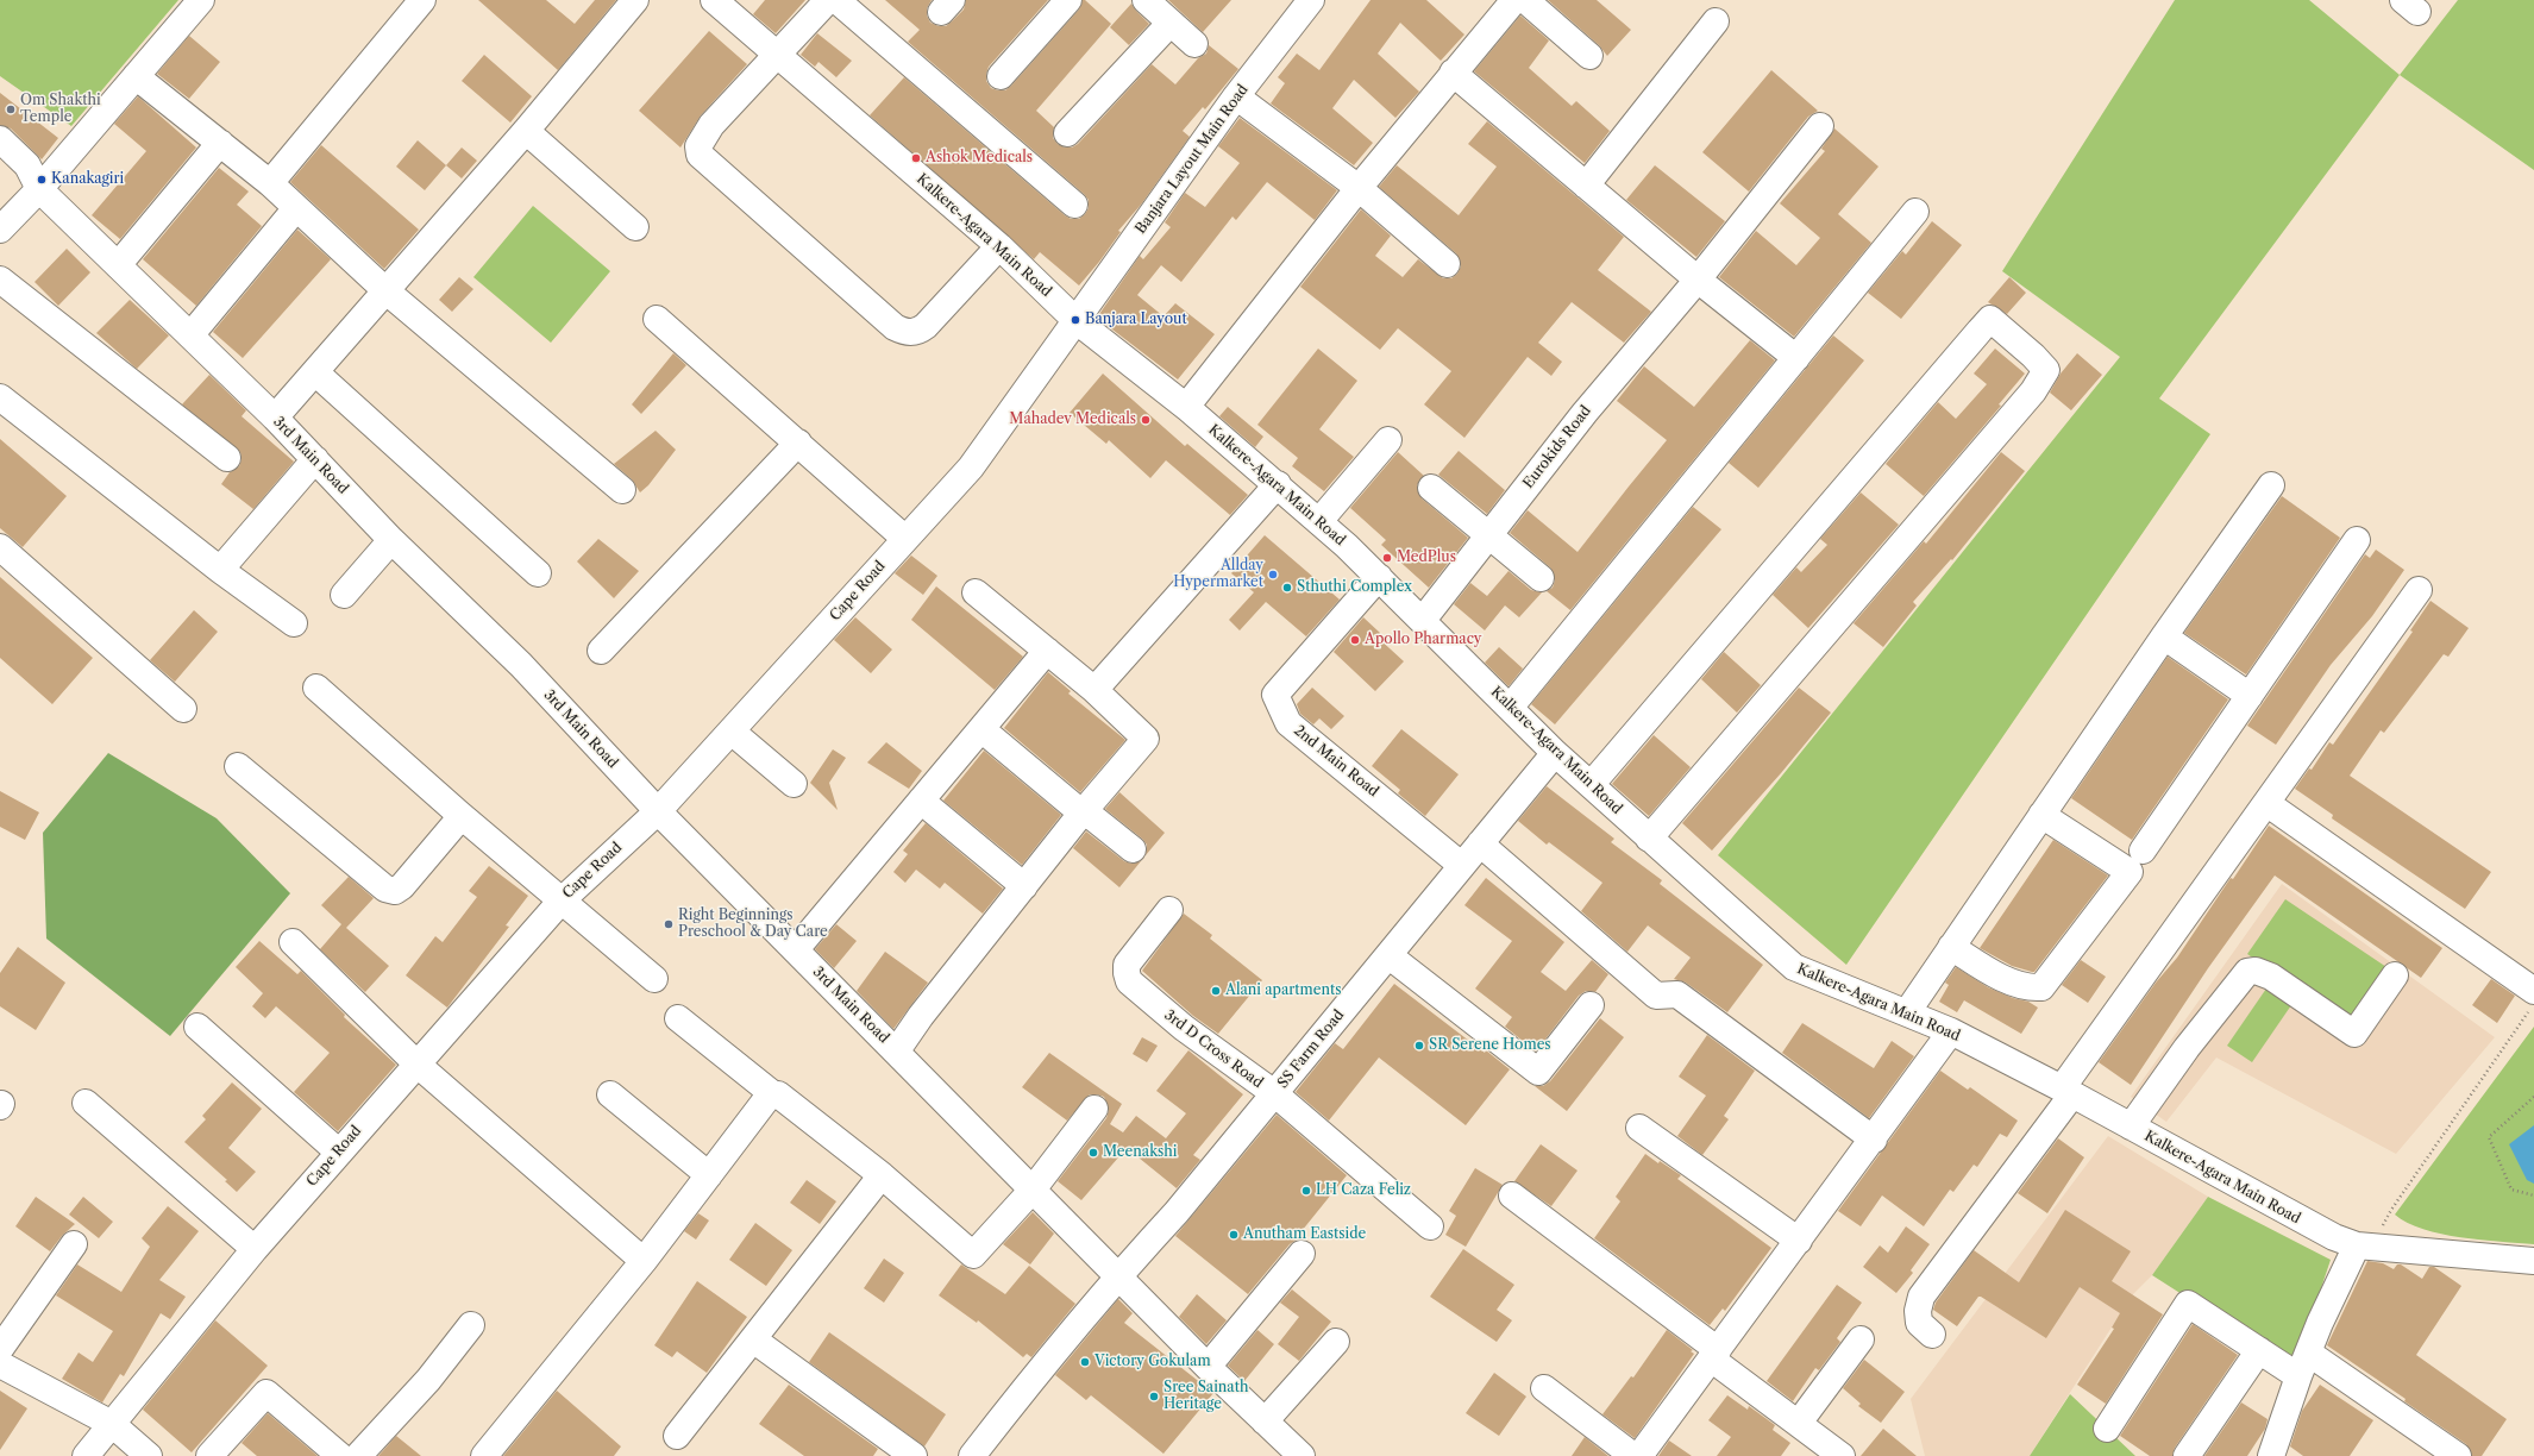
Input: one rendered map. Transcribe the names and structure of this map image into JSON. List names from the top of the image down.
{
  "streets": {
    "street": [
      "Banjara Layout Main Road",
      "Kalkere-Agara Main Road",
      "Eurokids Road",
      "3rd Main Road",
      "Cape Road",
      "2nd Main Road",
      "3rd D Cross Road",
      "SS Farm Road"
    ]
  },
  "crossings": [
    ["Banjara Layout Main Road", "Kalkere-Agara Main Road"],
    ["Banjara Layout Main Road", "Cape Road"],
    ["Kalkere-Agara Main Road", "Eurokids Road"],
    ["Kalkere-Agara Main Road", "Cape Road"],
    ["Kalkere-Agara Main Road", "2nd Main Road"],
    ["Kalkere-Agara Main Road", "SS Farm Road"],
    ["3rd Main Road", "Cape Road"],
    ["3rd Main Road", "SS Farm Road"],
    ["2nd Main Road", "SS Farm Road"],
    ["3rd D Cross Road", "SS Farm Road"]
  ],
  "places": [
    "Om Shakthi Temple",
    "Ashok Medicals",
    "Kanakagiri",
    "Banjara Layout",
    "Mahadev Medicals",
    "MedPlus",
    "Allday Hypermarket",
    "Sthuthi Complex",
    "Apollo Pharmacy",
    "Right Beginnings Preschool & Day Care",
    "Alani apartments",
    "SR Serene Homes",
    "Meenakshi",
    "LH Caza Feliz",
    "Anutham Eastside",
    "Victory Gokulam",
    "Sree Sainath Heritage"
  ]
}
